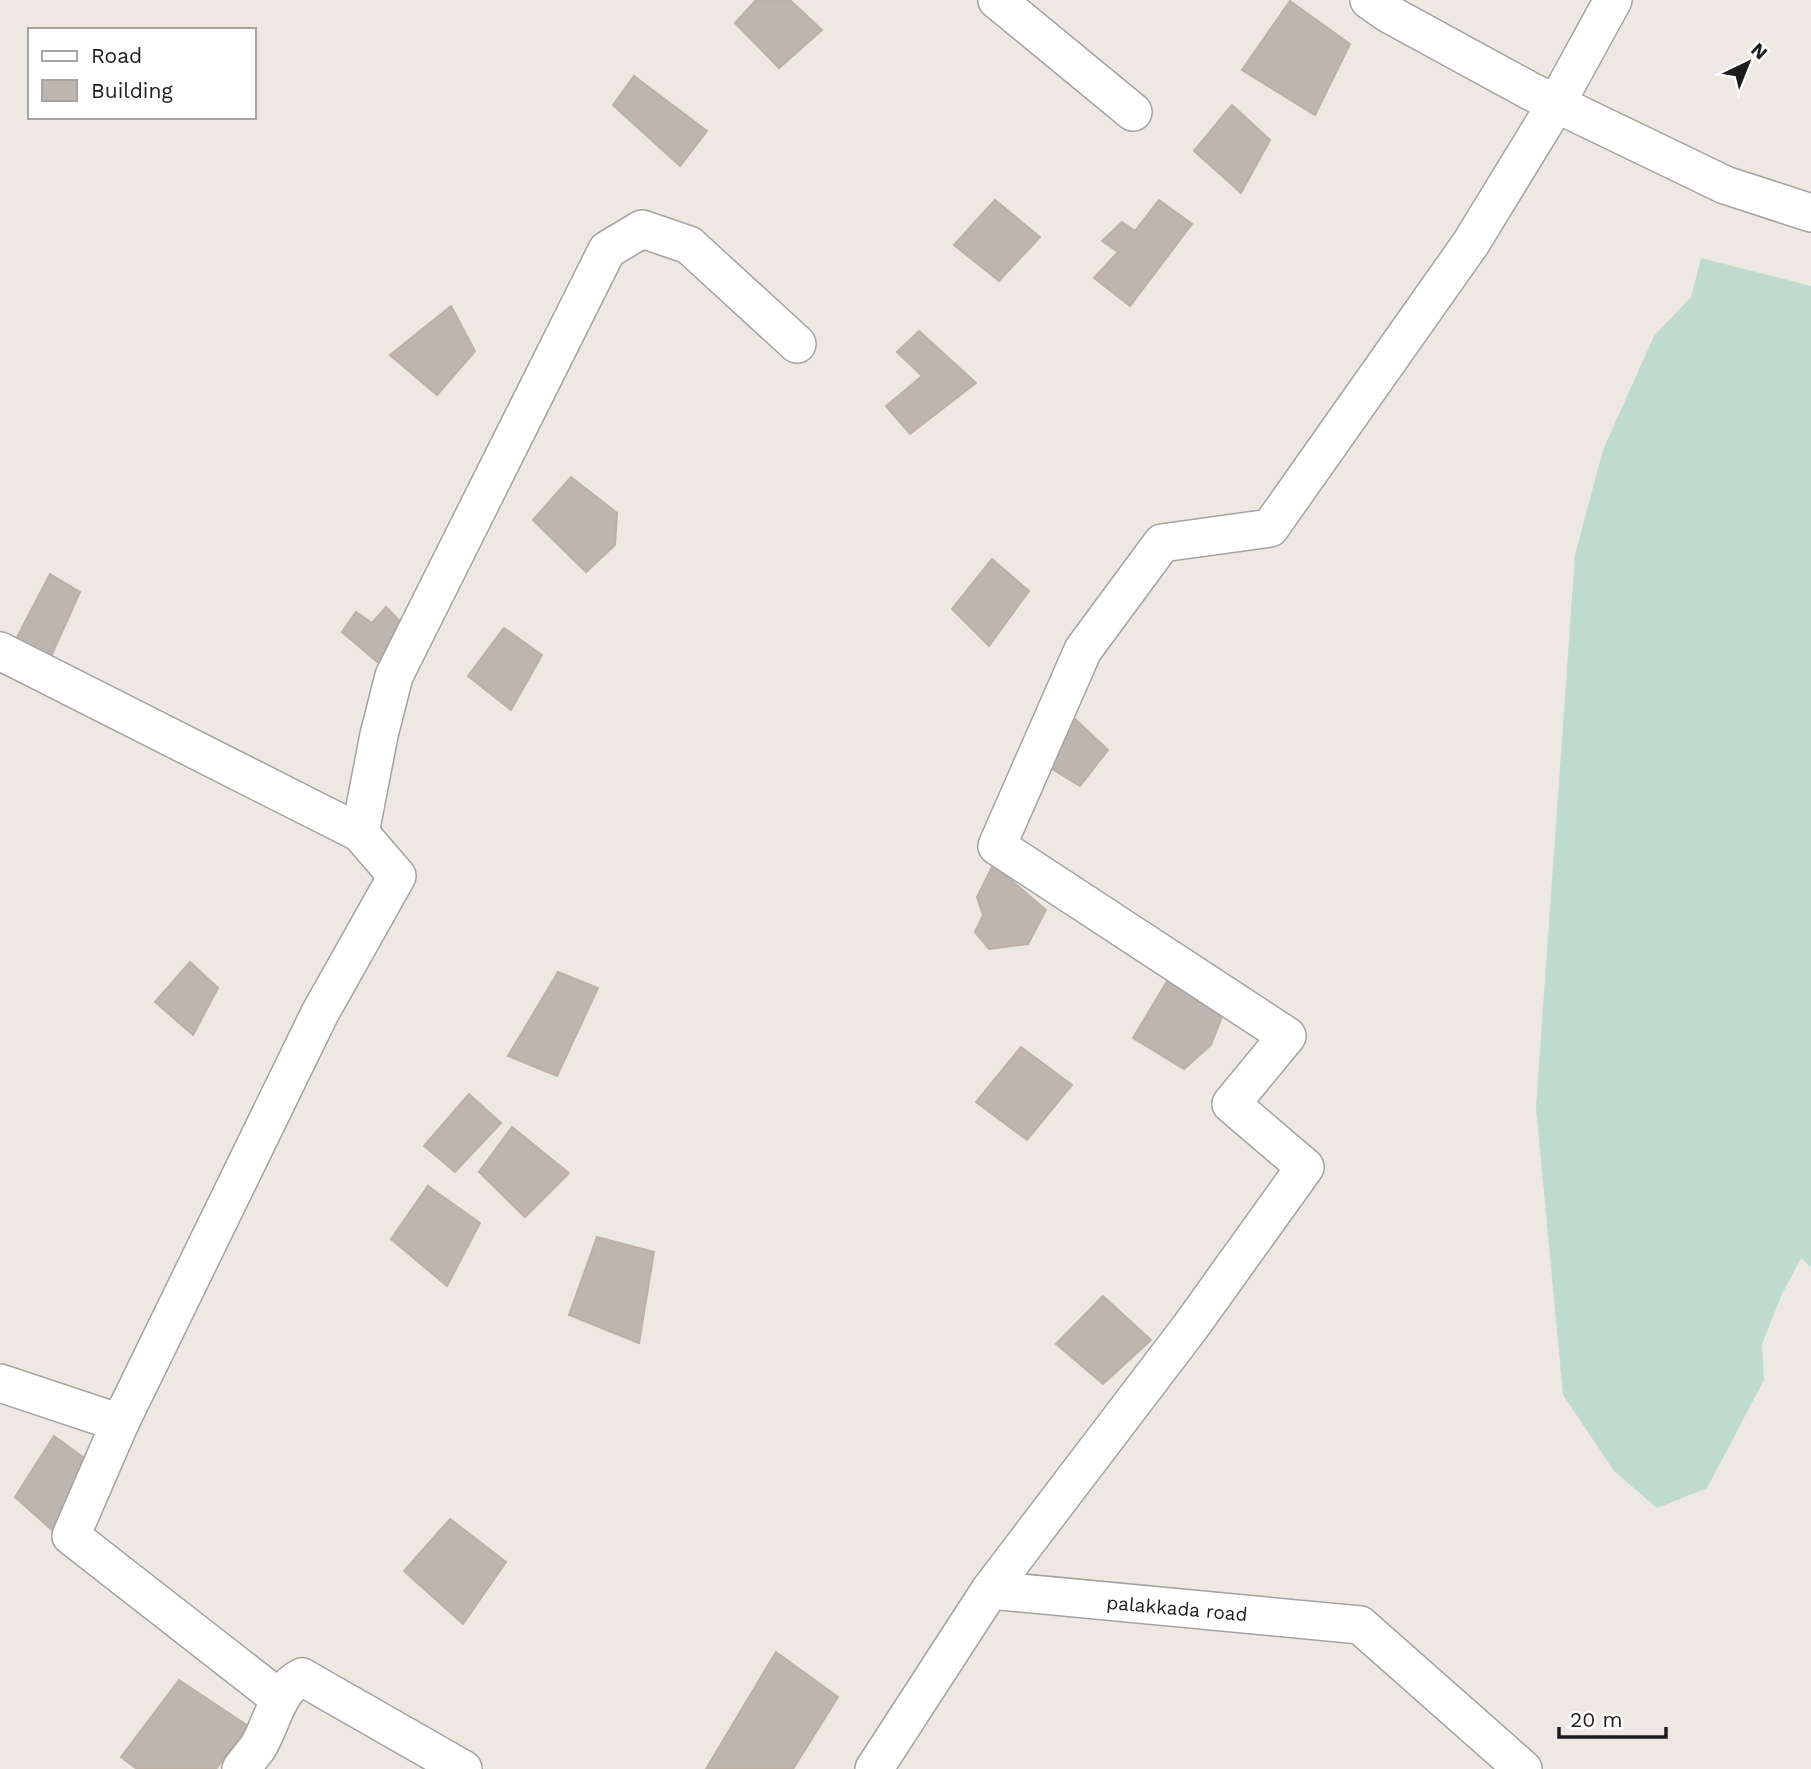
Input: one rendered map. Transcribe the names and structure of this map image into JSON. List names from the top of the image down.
{
  "streets": {
    "street": ["palakkada road"]
  },
  "legend": ["Road", "Building"],
  "scale_bar": "20 m",
  "north": "top right"
}
